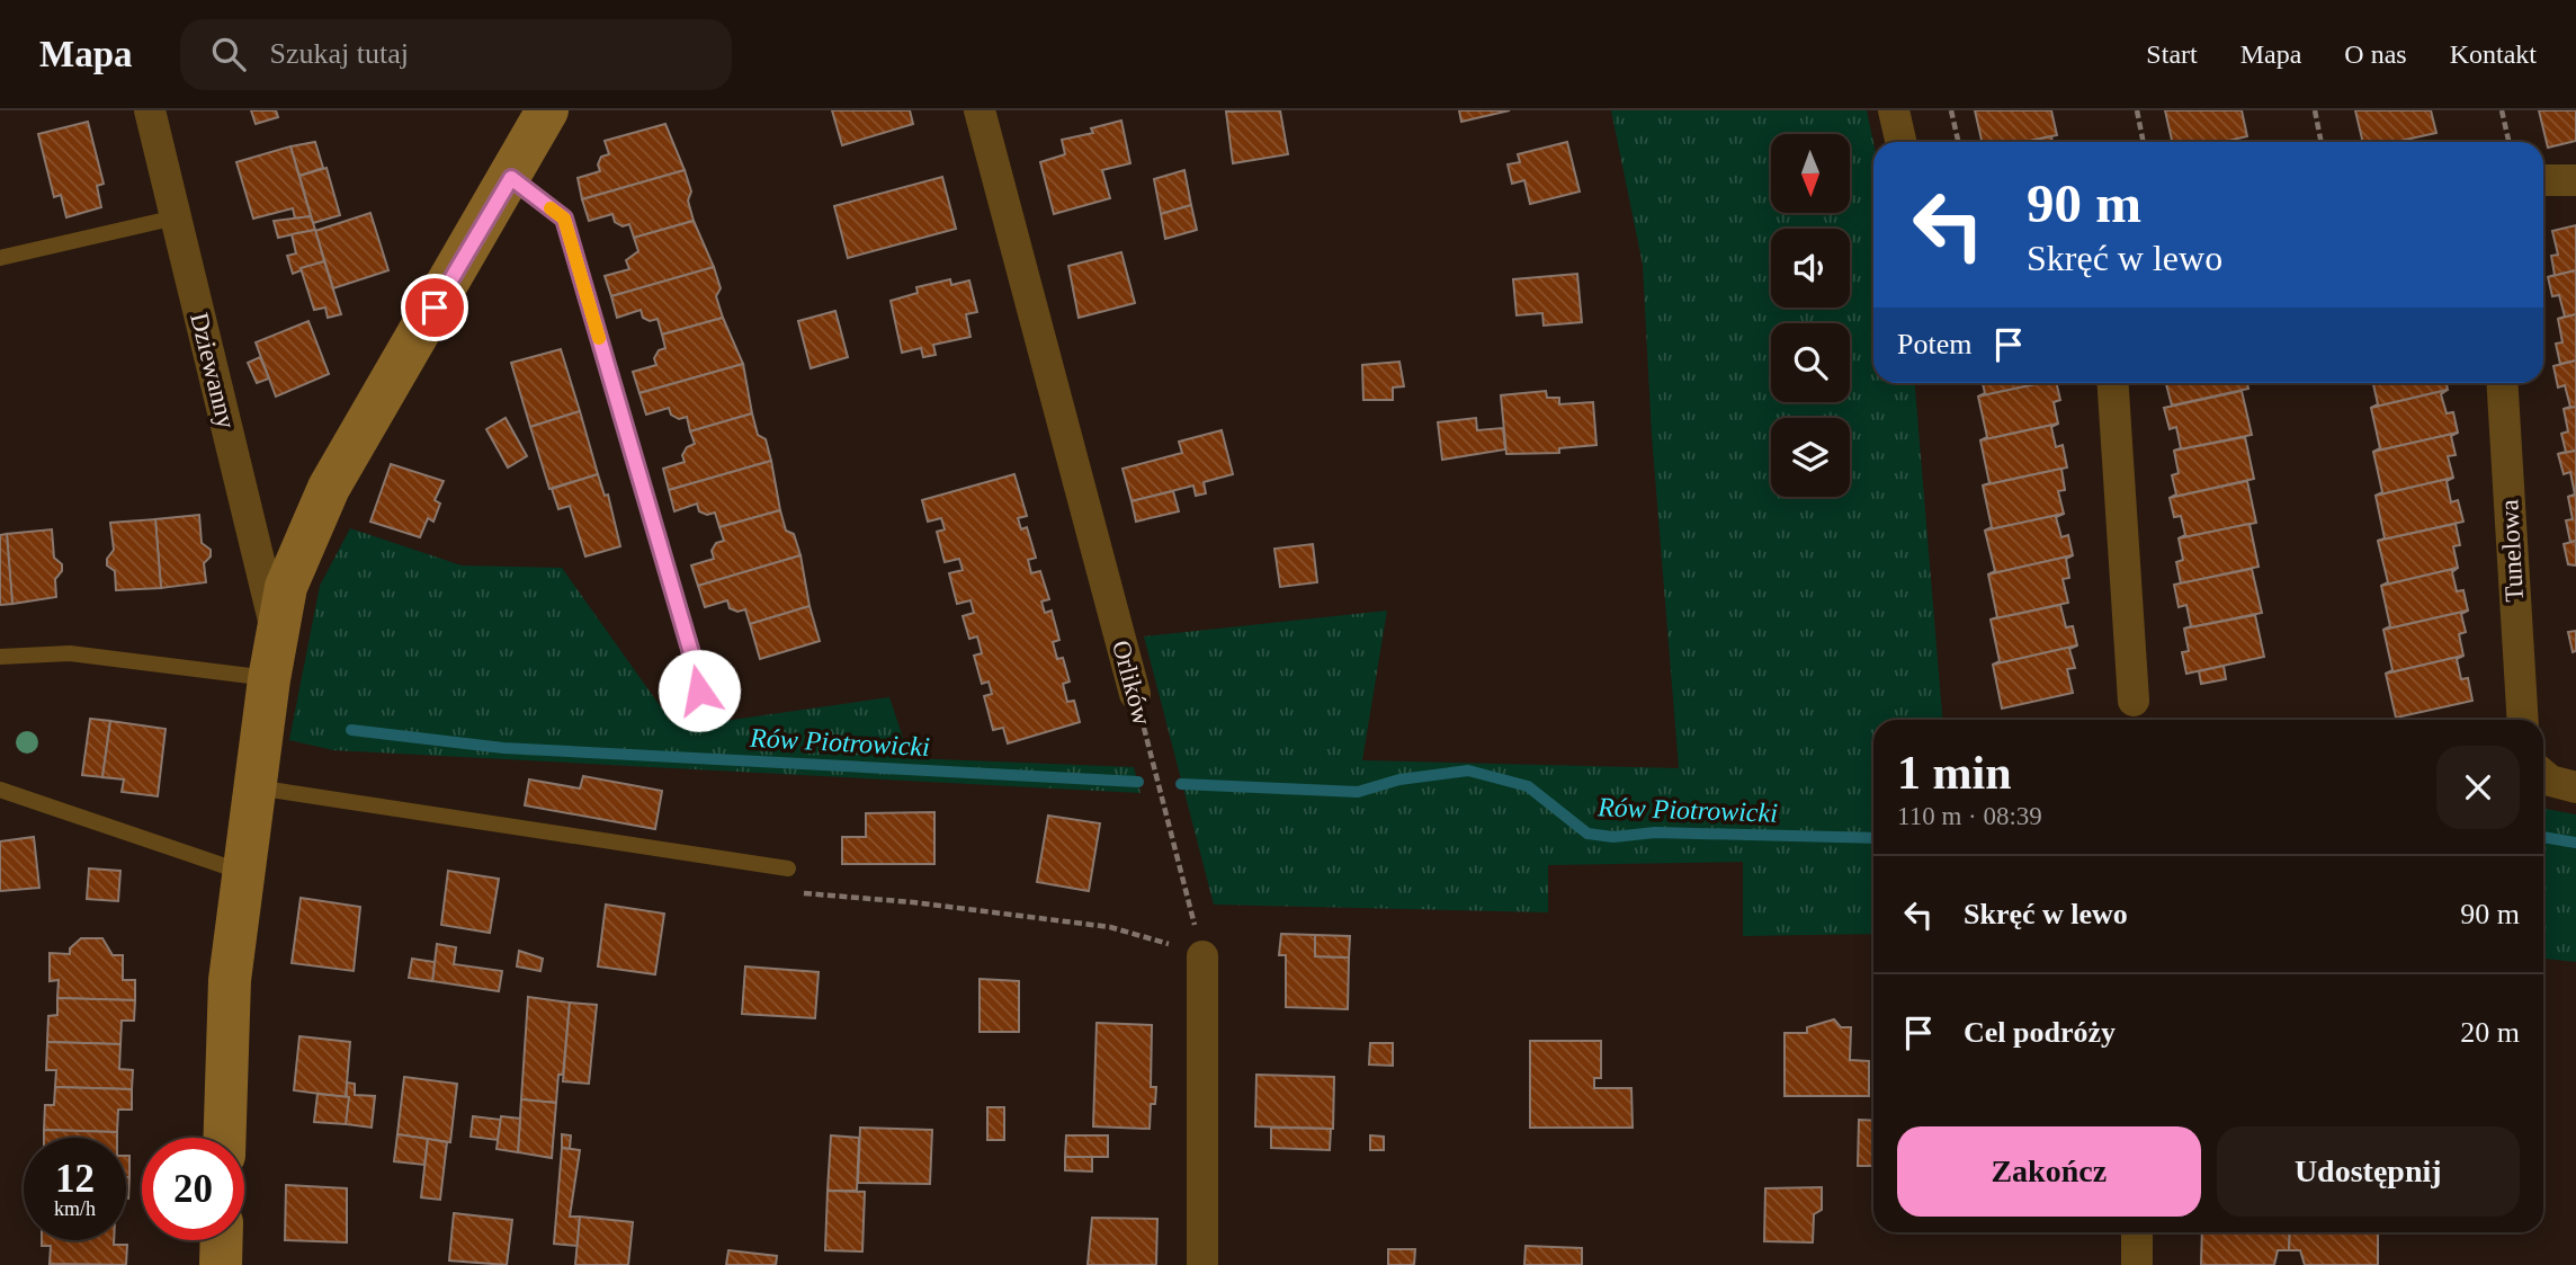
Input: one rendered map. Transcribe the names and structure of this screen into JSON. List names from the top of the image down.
{
  "streets": {
    "street": ["Dziewanny", "Tunelowa", "Orlików"]
  },
  "water": ["Rów Piotrowicki"],
  "north": "bottom",
  "page": {
    "header": "Mapa",
    "search": "Szukaj tutaj",
    "nav": [
      "Start",
      "Mapa",
      "O nas",
      "Kontakt"
    ],
    "turn": ["90 m", "Skręć w lewo"],
    "then": "Potem",
    "heading": ["1 min", "110 m · 08:39"],
    "list": [
      {
        "name": "Skręć w lewo",
        "value": "90 m"
      },
      {
        "name": "Cel podróży",
        "value": "20 m"
      }
    ],
    "buttons": ["Zakończ", "Udostępnij"],
    "speed": "12 km/h",
    "limit": "20"
  }
}
